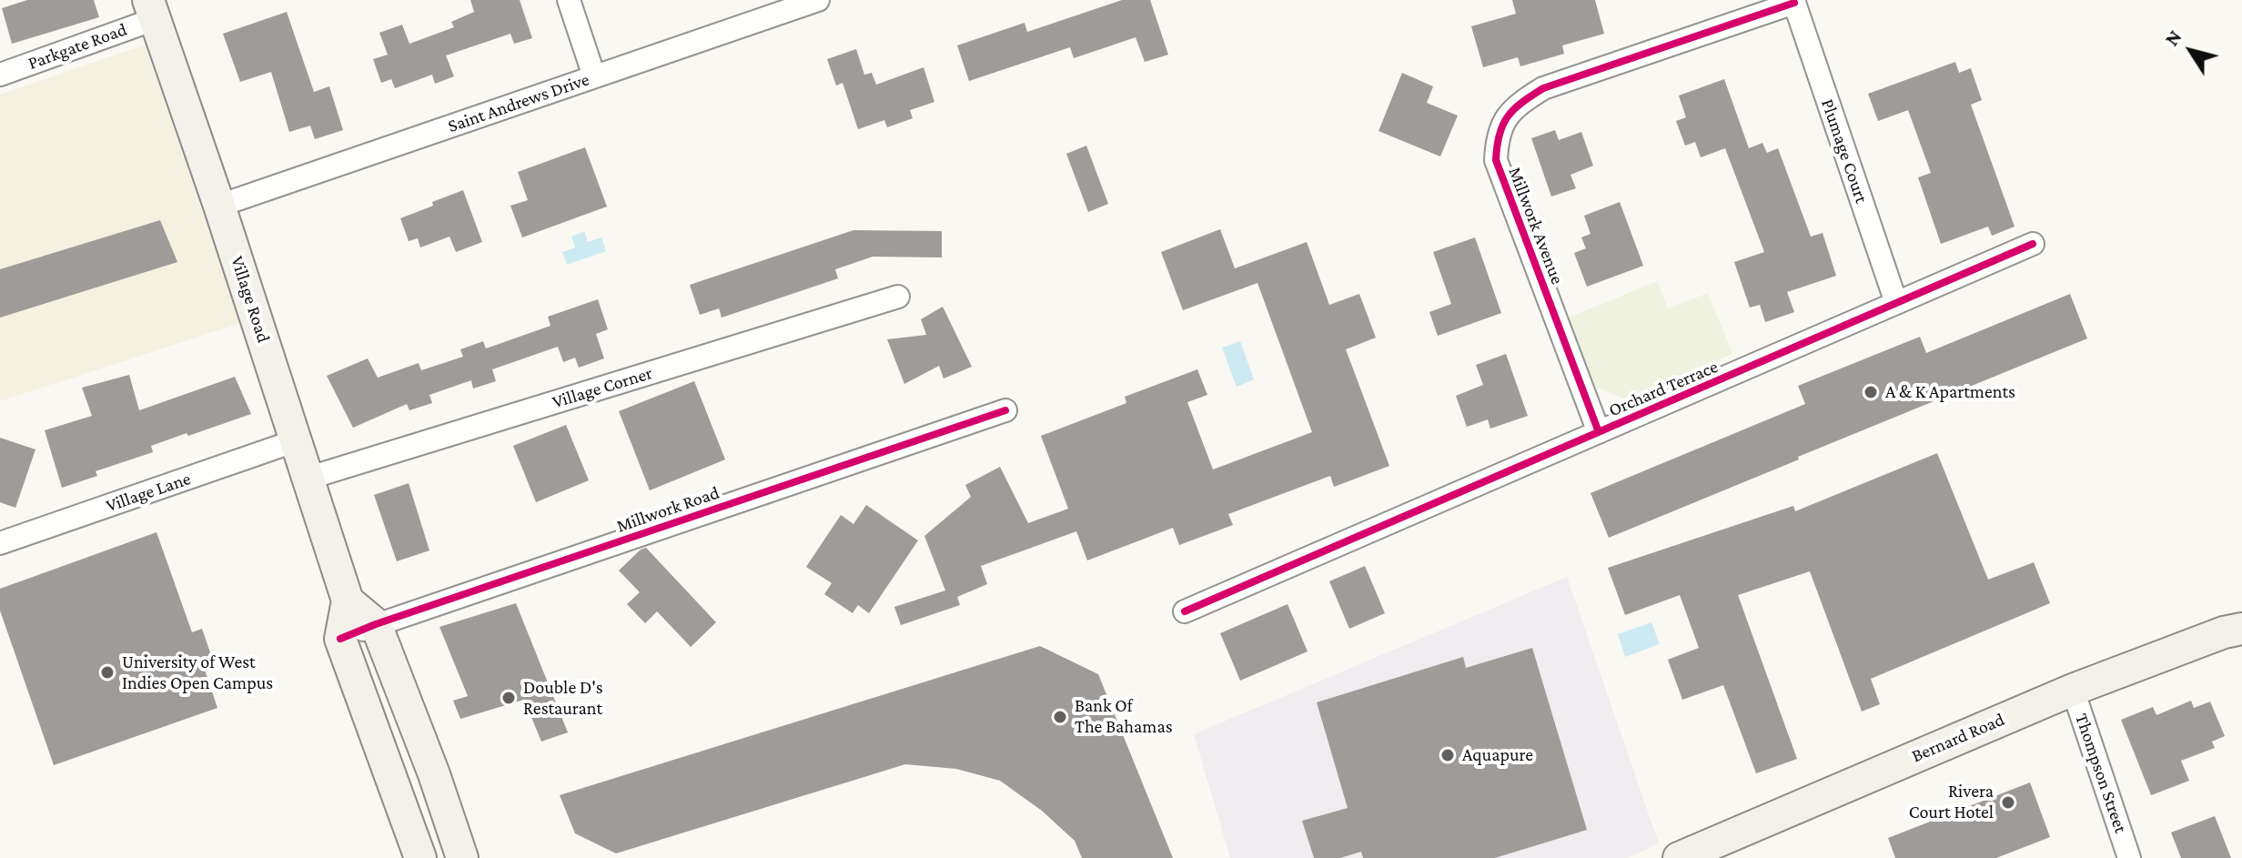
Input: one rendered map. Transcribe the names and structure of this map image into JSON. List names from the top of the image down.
{
  "streets": {
    "main road": ["Village Road", "Bernard Road"],
    "street": [
      "Parkgate Road",
      "Saint Andrews Drive",
      "Plumage Court",
      "Millwork Avenue",
      "Village Corner",
      "Orchard Terrace",
      "Village Lane",
      "Millwork Road",
      "Thompson Street"
    ]
  },
  "crossings": [
    ["Parkgate Road", "Village Road"],
    ["Saint Andrews Drive", "Village Road"],
    ["Plumage Court", "Millwork Avenue"],
    ["Plumage Court", "Orchard Terrace"],
    ["Millwork Avenue", "Orchard Terrace"],
    ["Village Road", "Village Corner"],
    ["Village Road", "Village Lane"],
    ["Village Road", "Millwork Road"],
    ["Bernard Road", "Thompson Street"]
  ],
  "places": [
    "A & K Apartments",
    "University of West Indies Open Campus",
    "Double D's Restaurant",
    "Bank Of The Bahamas",
    "Aquapure",
    "Rivera Court Hotel"
  ],
  "north": "top left"
}
